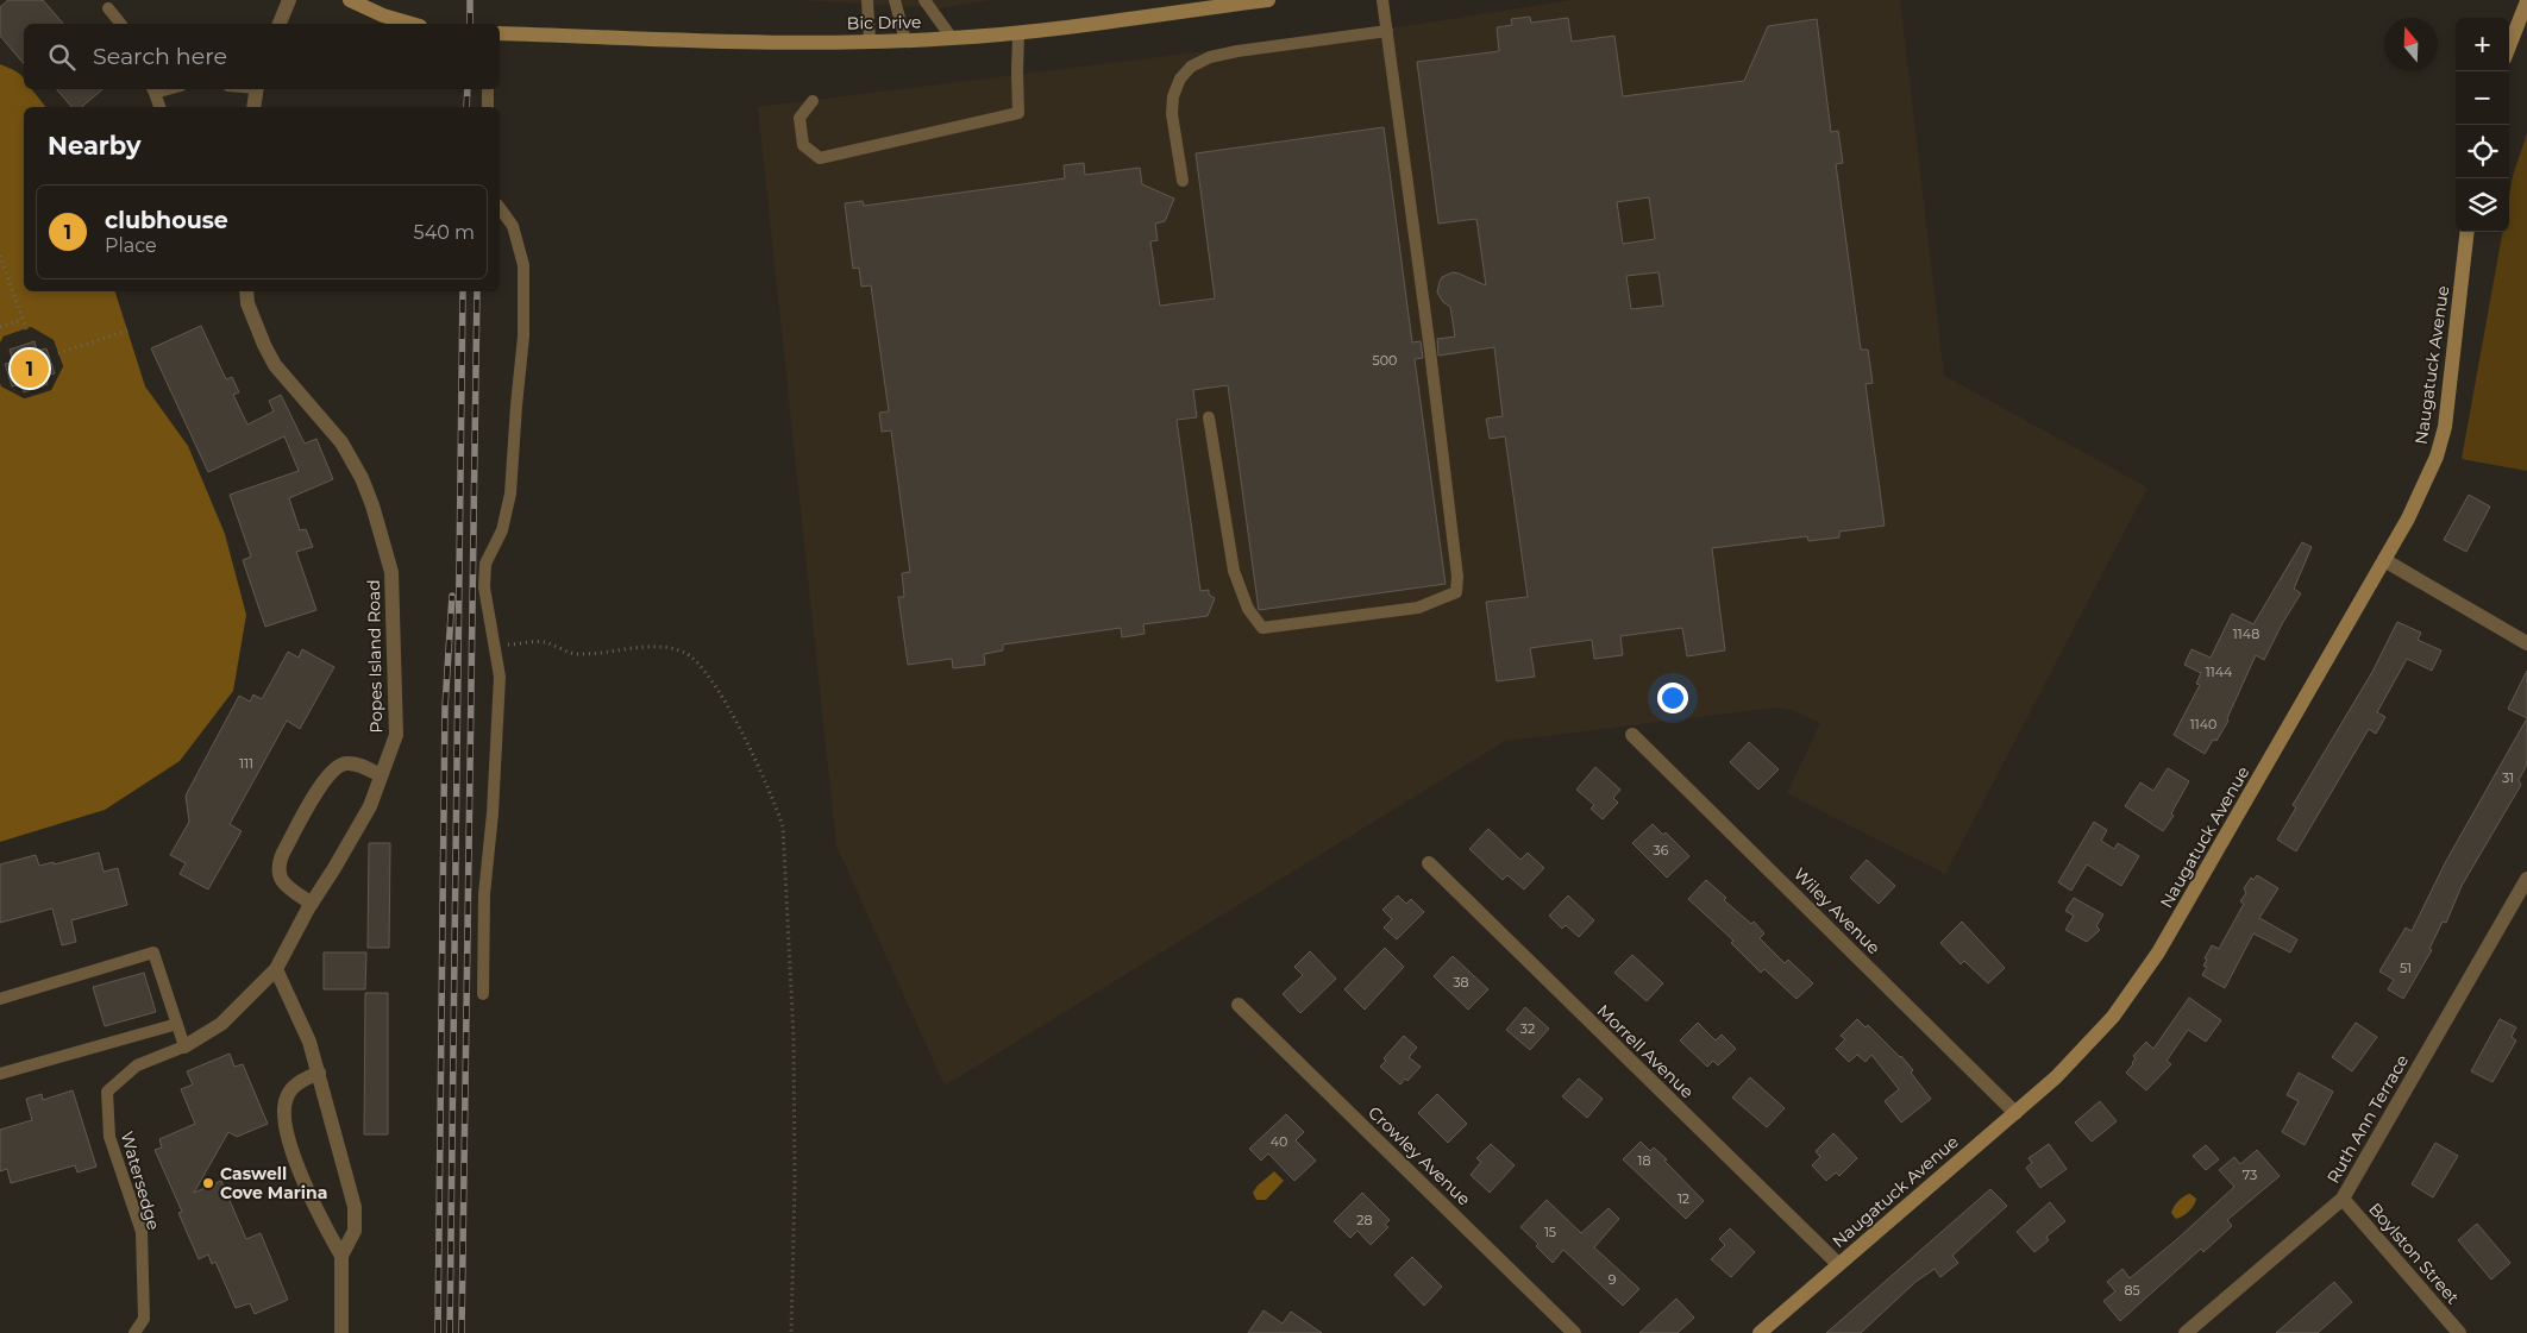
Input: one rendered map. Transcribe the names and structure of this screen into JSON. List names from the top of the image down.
{
  "streets": {
    "main road": ["Bic Drive", "Naugatuck Avenue"],
    "street": [
      "Popes Island Road",
      "Wiley Avenue",
      "Morrell Avenue",
      "Ruth Ann Terrace",
      "Crowley Avenue",
      "Boylston Street"
    ],
    "lane": ["Watersedge"]
  },
  "crossings": [
    ["Naugatuck Avenue", "Wiley Avenue"],
    ["Naugatuck Avenue", "Morrell Avenue"],
    ["Popes Island Road", "Watersedge"],
    ["Ruth Ann Terrace", "Boylston Street"]
  ],
  "places": ["Caswell Cove Marina"],
  "house_numbers": [
    "500",
    "1148",
    "1144",
    "1140",
    "111",
    "31",
    "36",
    "51",
    "38",
    "32",
    "40",
    "18",
    "73",
    "12",
    "28",
    "15",
    "9",
    "85"
  ],
  "north": "top",
  "page": {
    "map_buttons": ["+", "−"],
    "search": "Search here",
    "heading": "Nearby",
    "list": [
      {
        "mark": "1",
        "name": "clubhouse",
        "note": "Place",
        "value": "540 m"
      }
    ],
    "pins": "1"
  }
}
